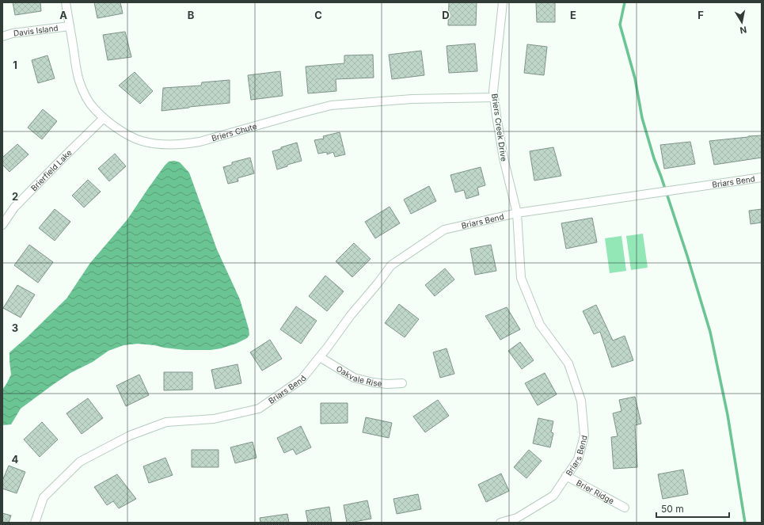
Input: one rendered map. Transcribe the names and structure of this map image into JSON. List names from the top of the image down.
{
  "streets": {
    "street": [
      "Davis Island",
      "Briers Creek Drive",
      "Briers Chute",
      "Brierfield Lake",
      "Briars Bend",
      "Oakvale Rise",
      "Brier Ridge"
    ]
  },
  "crossings": [
    ["Davis Island", "Briers Chute"],
    ["Briers Creek Drive", "Briers Chute"],
    ["Briers Creek Drive", "Briars Bend"],
    ["Briers Chute", "Brierfield Lake"],
    ["Briars Bend", "Oakvale Rise"],
    ["Briars Bend", "Brier Ridge"]
  ],
  "scale_bar": "50 m",
  "north": "bottom",
  "grid": {
    "columns": [
      "A",
      "B",
      "C",
      "D",
      "E",
      "F"
    ],
    "rows": [
      "1",
      "2",
      "3",
      "4"
    ]
  }
}
